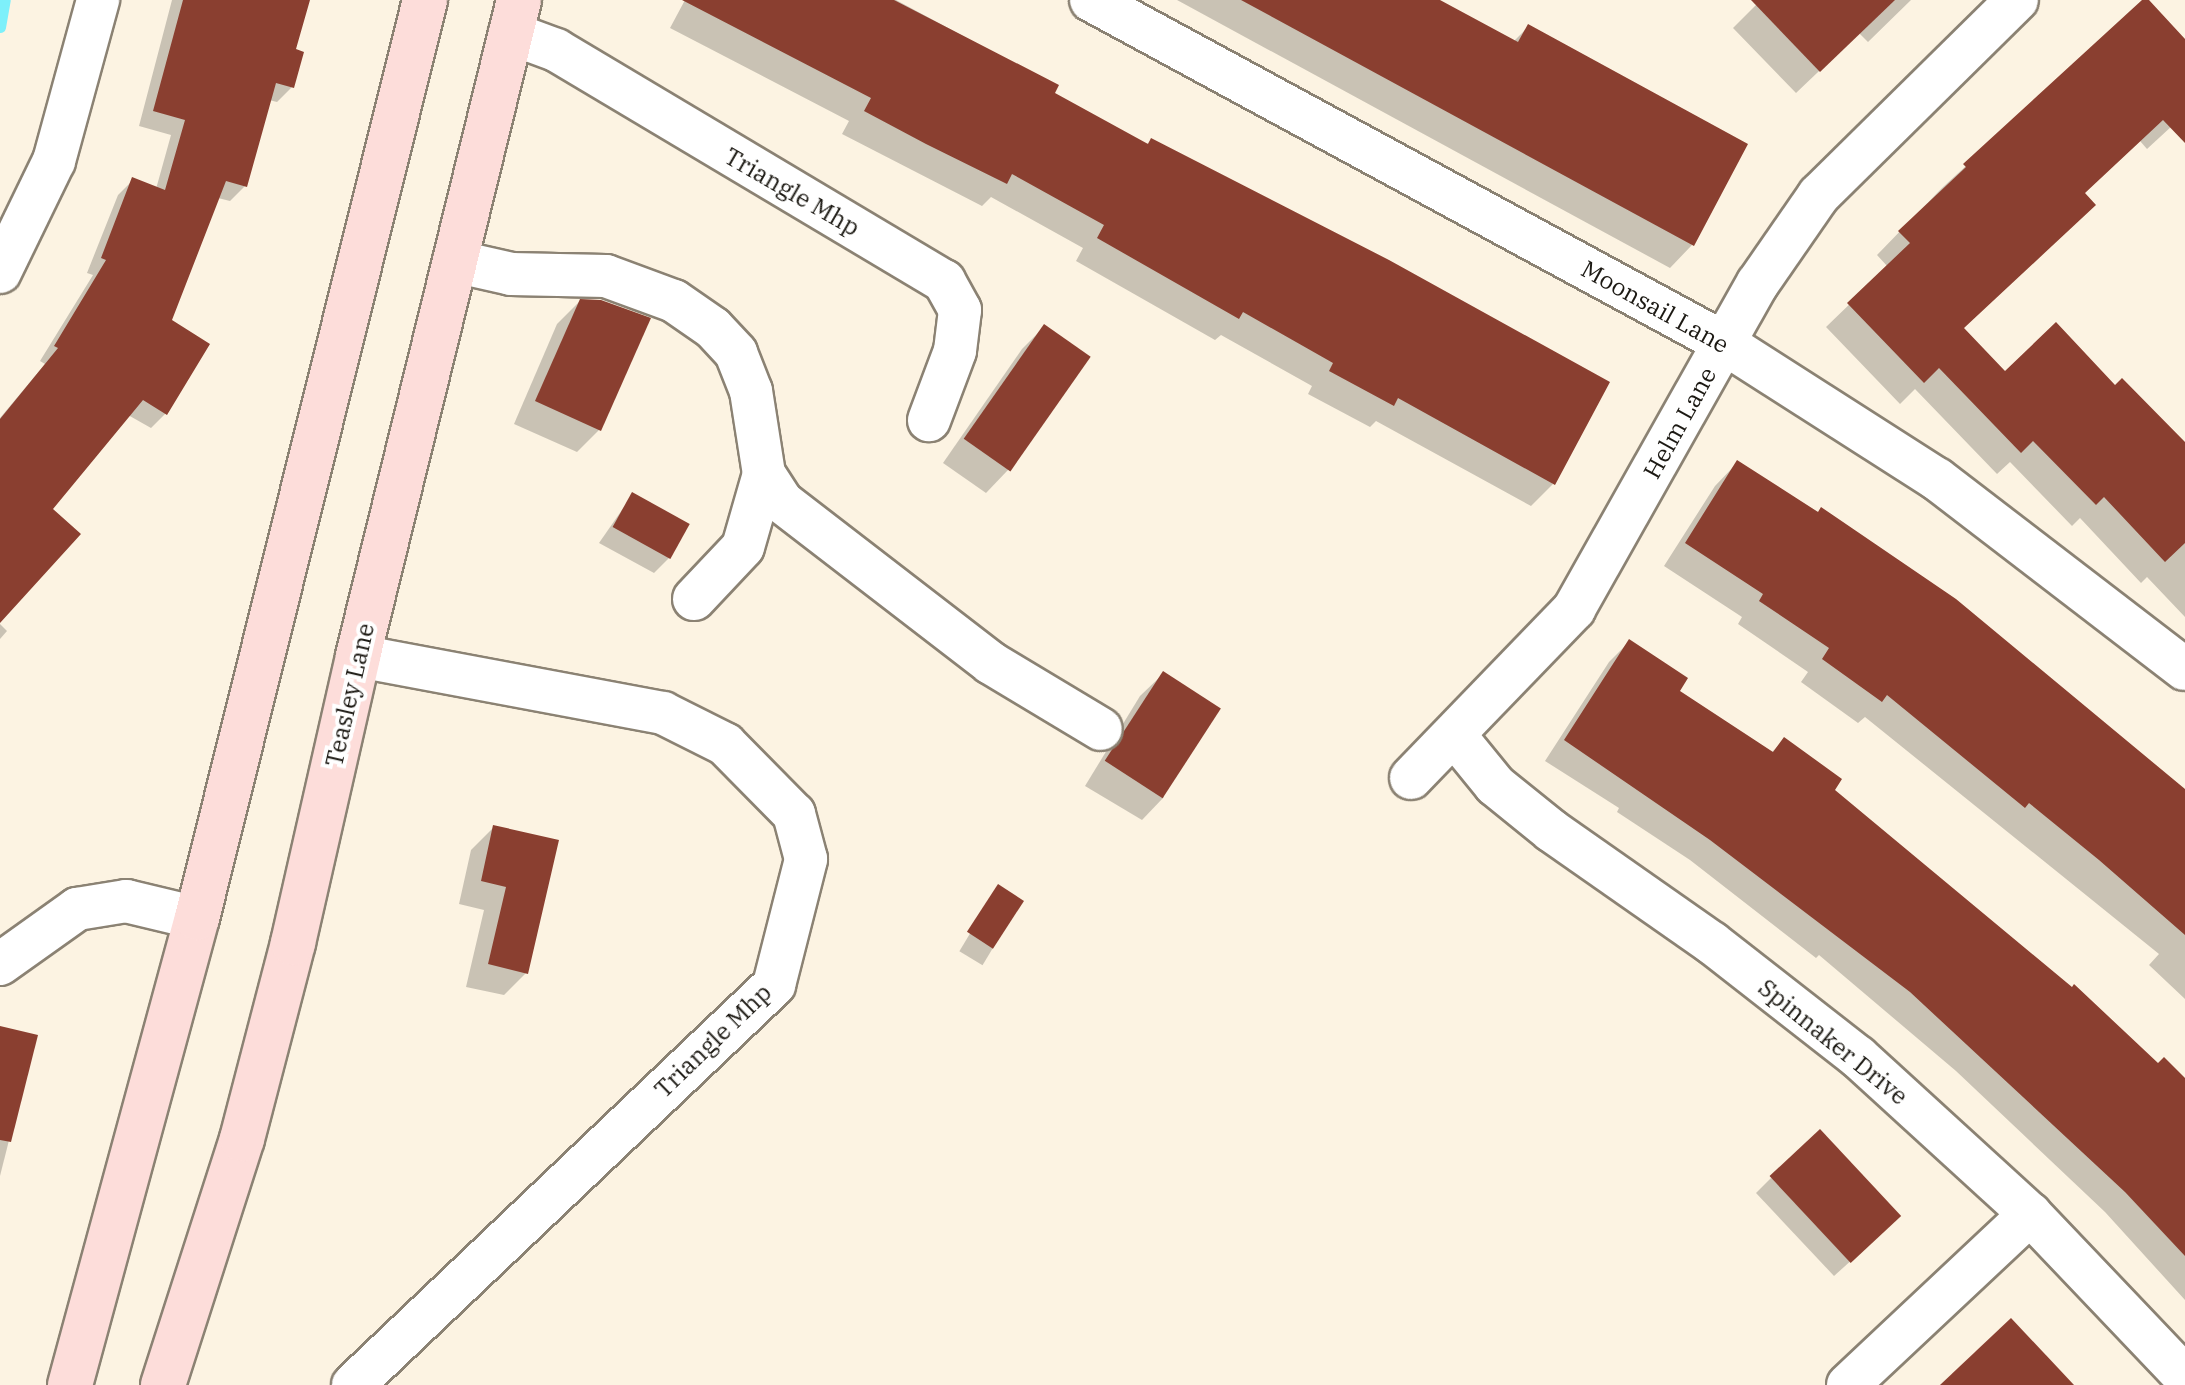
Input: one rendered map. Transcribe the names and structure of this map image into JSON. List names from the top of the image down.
{
  "streets": {
    "main road": ["Teasley Lane"],
    "street": [
      "Triangle Mhp",
      "Moonsail Lane",
      "Helm Lane",
      "Spinnaker Drive"
    ]
  },
  "crossings": [
    ["Triangle Mhp", "Teasley Lane"],
    ["Moonsail Lane", "Helm Lane"],
    ["Helm Lane", "Spinnaker Drive"]
  ]
}
